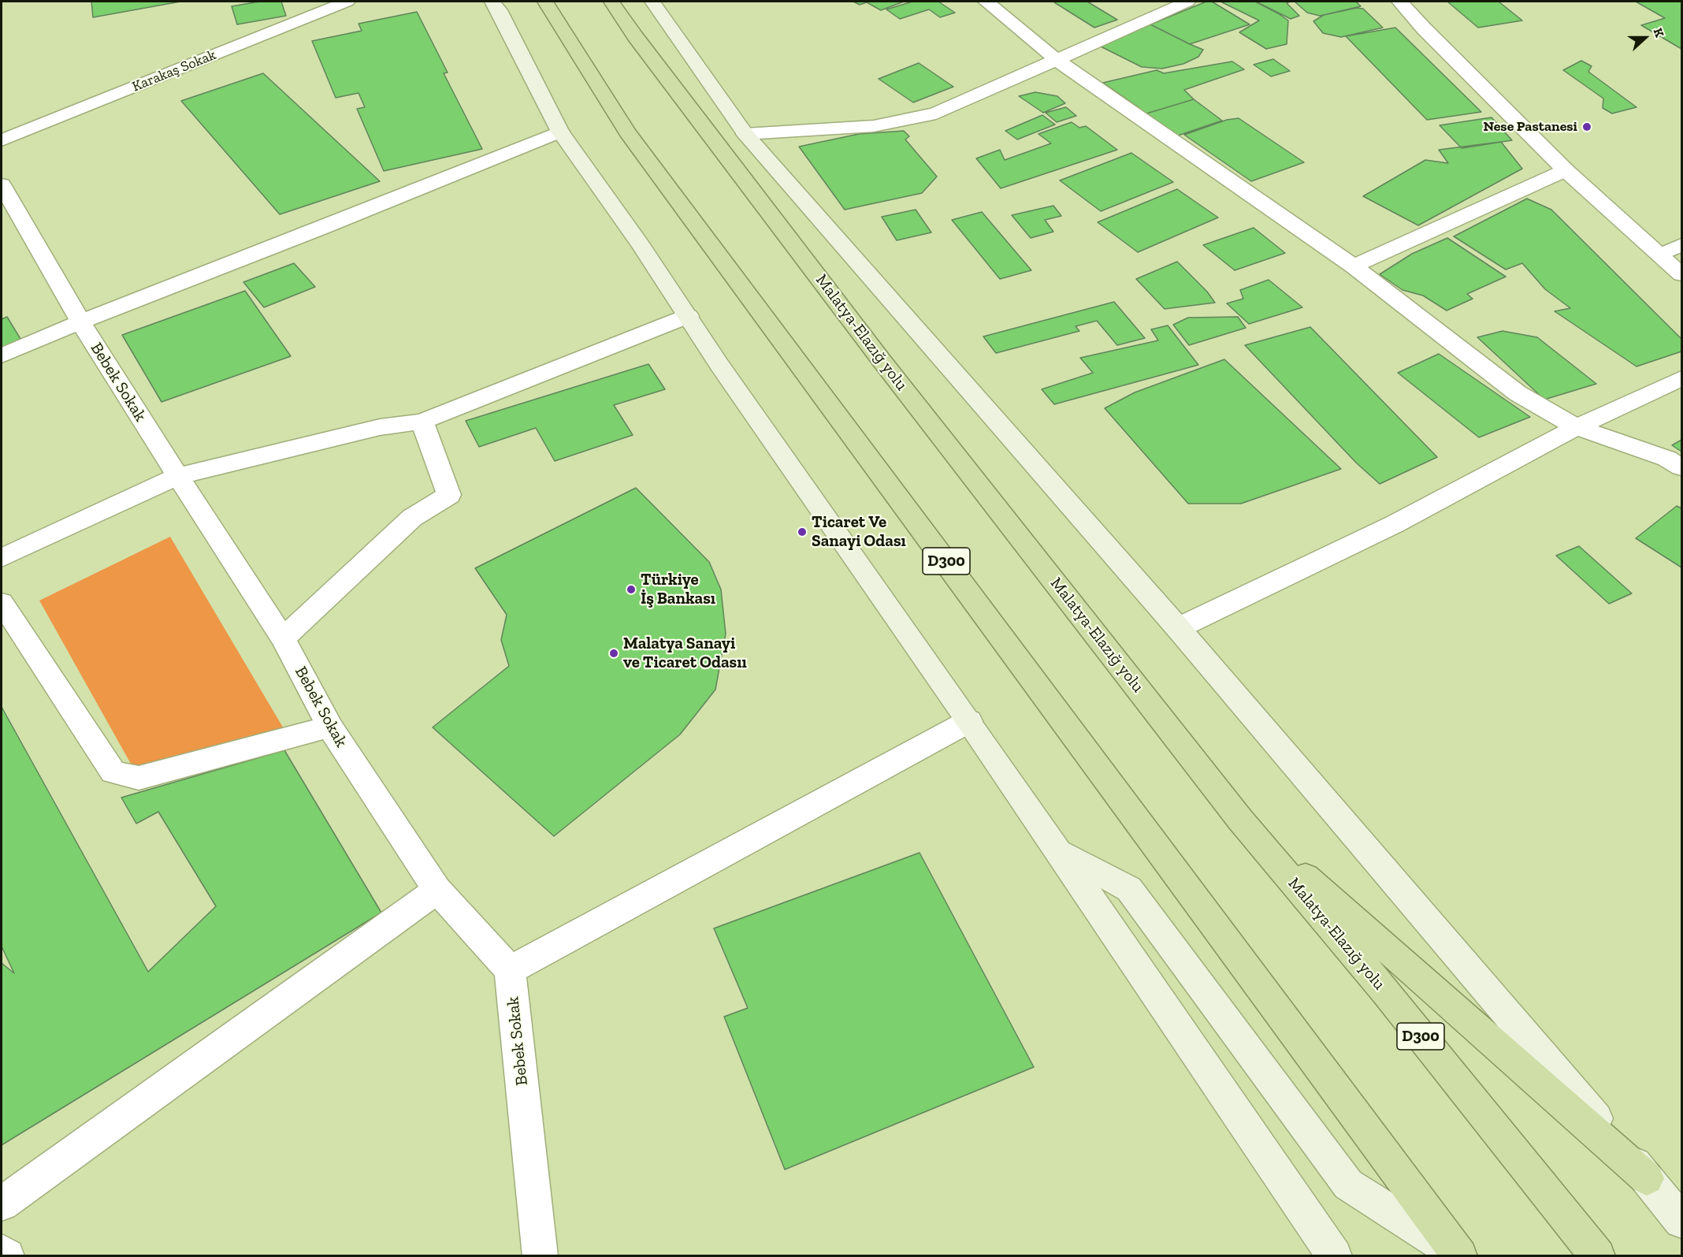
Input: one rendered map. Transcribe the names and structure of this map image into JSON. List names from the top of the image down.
{
  "streets": {
    "highway": ["Malatya-Elazığ yolu", "D300"],
    "street": ["Karakaş Sokak", "Bebek Sokak"]
  },
  "places": [
    "Nese Pastanesi",
    "Ticaret Ve Sanayi Odası",
    "Türkiye İş Bankası",
    "Malatya Sanayi ve Ticaret Odasıı"
  ],
  "north": "right"
}
